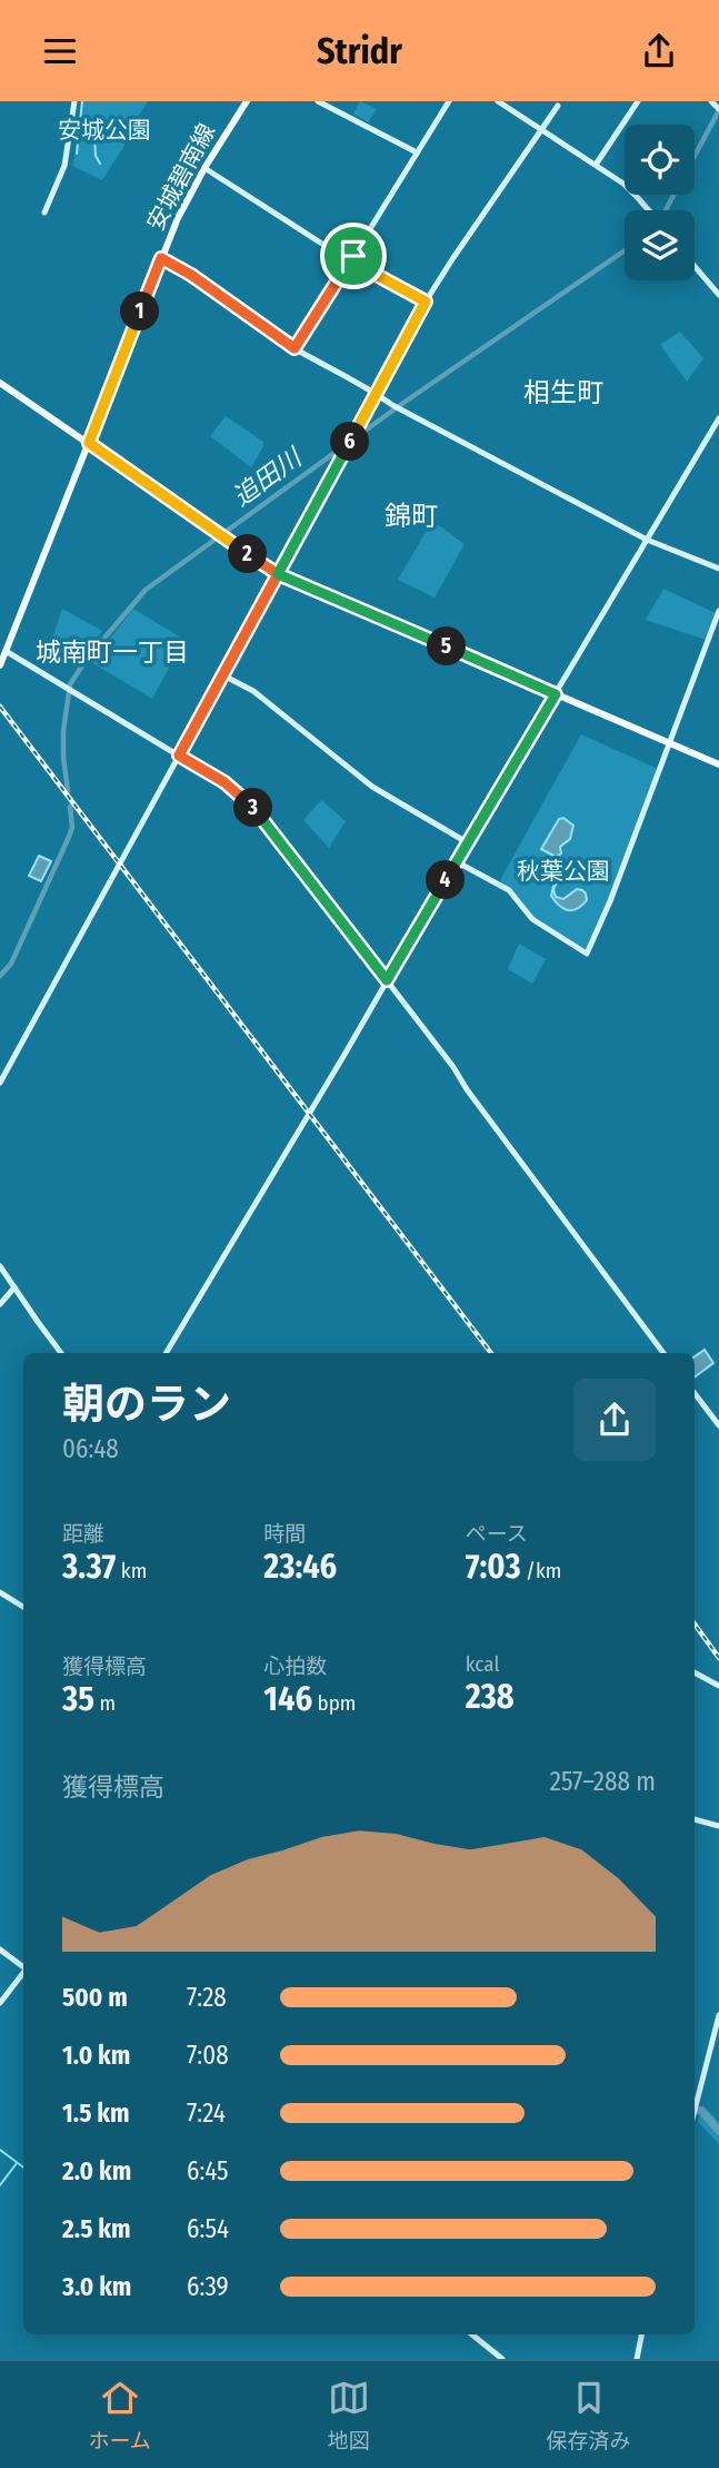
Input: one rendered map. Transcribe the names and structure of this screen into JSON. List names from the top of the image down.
{
  "streets": {
    "main road": ["安城碧南線"]
  },
  "districts": ["相生町", "錦町", "城南町一丁目"],
  "water": ["追田川"],
  "parks": ["安城公園", "秋葉公園"],
  "page": {
    "header": "Stridr",
    "pins": [
      "1",
      "6",
      "2",
      "5",
      "3",
      "4"
    ],
    "heading": ["朝のラン", "06:48"],
    "stats": [
      ["距離", "3.37 km"],
      ["時間", "23:46"],
      ["ペース", "7:03 /km"],
      ["獲得標高", "35 m"],
      ["心拍数", "146 bpm"],
      ["kcal", "238"]
    ],
    "chart": ["獲得標高", "257–288 m"],
    "list": [
      {
        "name": "500 m",
        "note": "7:28"
      },
      {
        "name": "1.0 km",
        "note": "7:08"
      },
      {
        "name": "1.5 km",
        "note": "7:24"
      },
      {
        "name": "2.0 km",
        "note": "6:45"
      },
      {
        "name": "2.5 km",
        "note": "6:54"
      },
      {
        "name": "3.0 km",
        "note": "6:39"
      }
    ],
    "tabs": ["ホーム", "地図", "保存済み"]
  }
}
